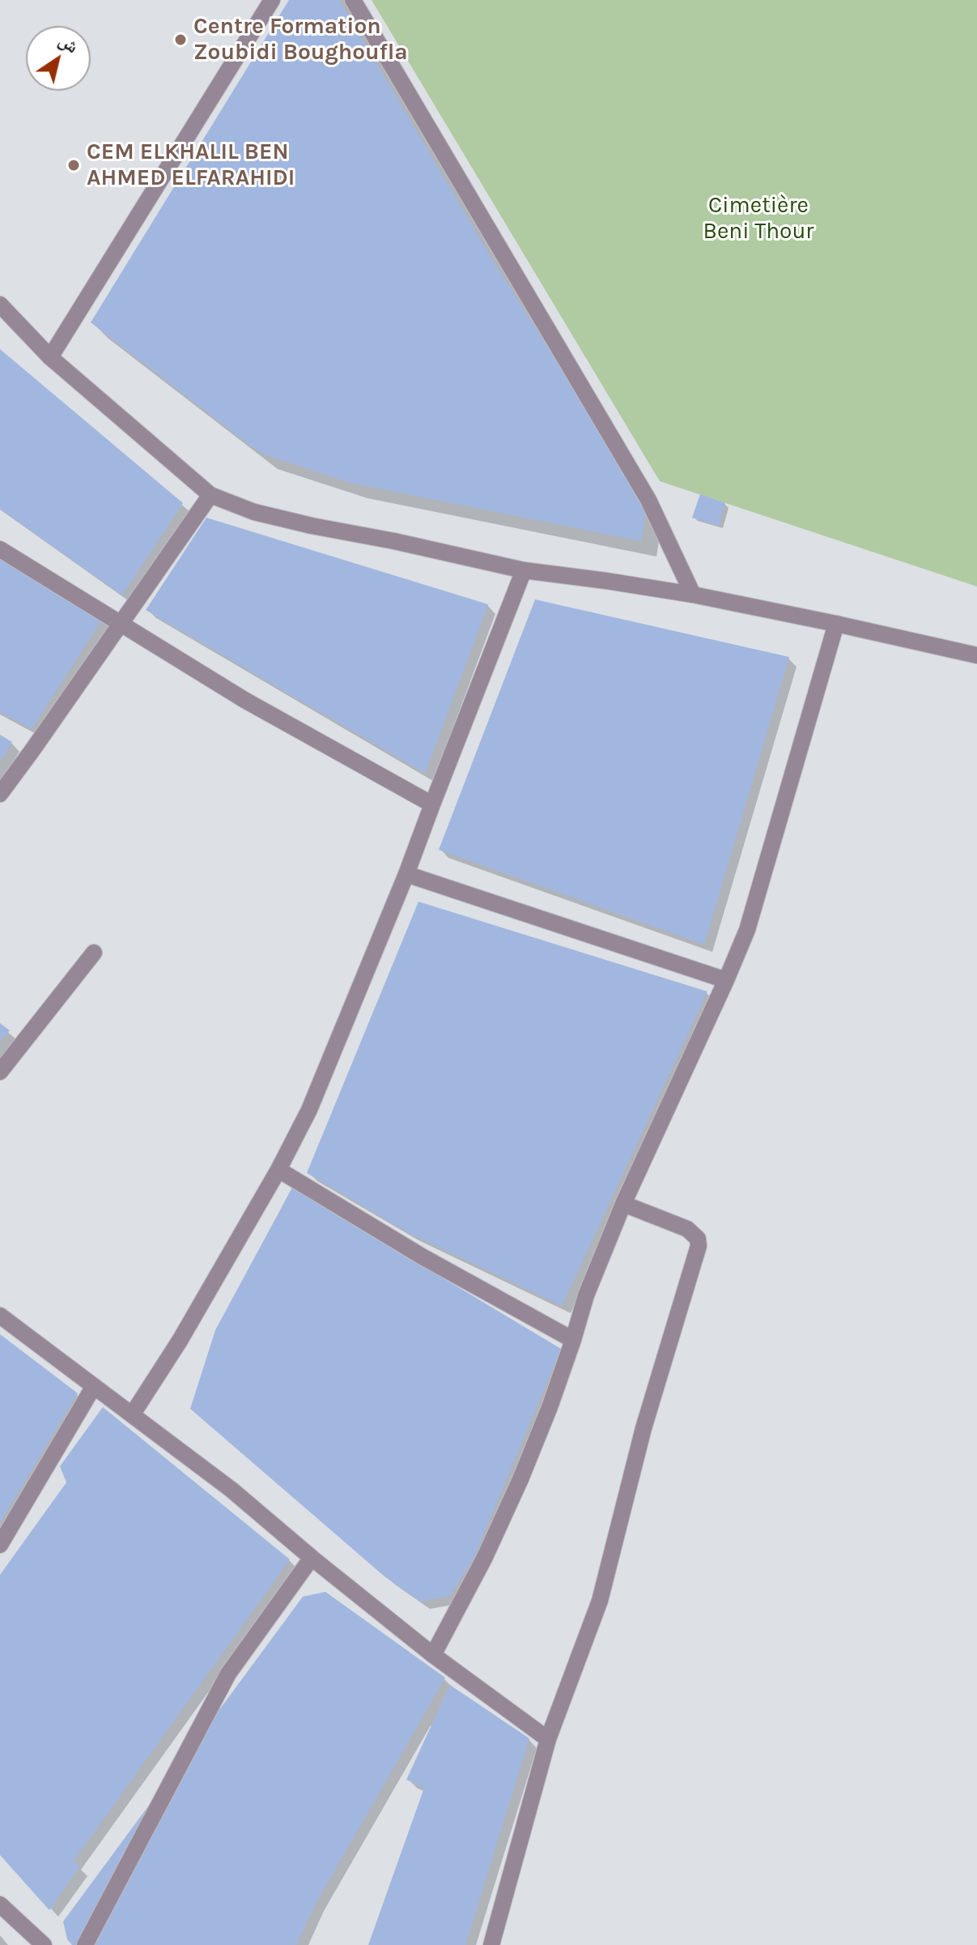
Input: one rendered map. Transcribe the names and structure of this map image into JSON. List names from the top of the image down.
{
  "parks": ["Cimetière Beni Thour"],
  "places": ["Centre Formation Zoubidi Boughoufla", "CEM ELKHALIL BEN AHMED ELFARAHIDI"],
  "north": "top right"
}
